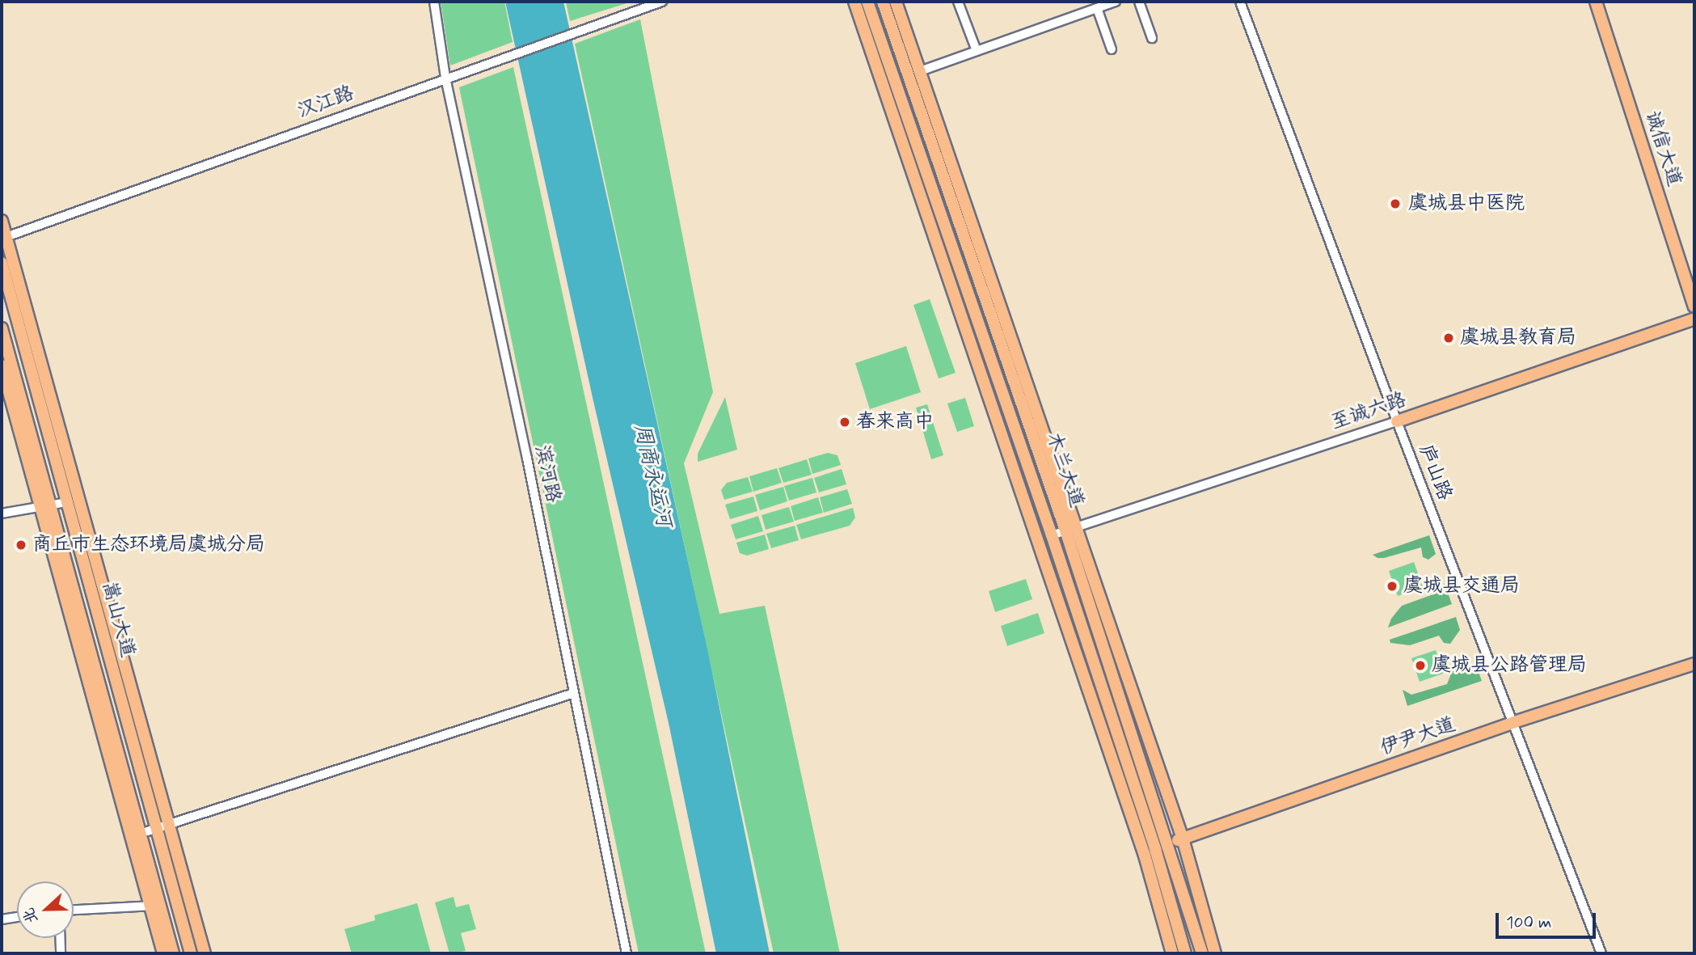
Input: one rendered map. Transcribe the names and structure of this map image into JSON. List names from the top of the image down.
{
  "streets": {
    "main road": [
      "诚信大道",
      "至诚六路",
      "木兰大道",
      "嵩山大道",
      "伊尹大道"
    ],
    "street": ["汉江路", "庐山路", "滨河路"]
  },
  "crossings": [
    ["汉江路", "滨河路"],
    ["至诚六路", "木兰大道"],
    ["至诚六路", "庐山路"],
    ["木兰大道", "伊尹大道"],
    ["庐山路", "伊尹大道"]
  ],
  "water": ["周商永运河"],
  "places": [
    "虞城县中医院",
    "虞城县教育局",
    "春来高中",
    "商丘市生态环境局虞城分局",
    "虞城县交通局",
    "虞城县公路管理局"
  ],
  "scale_bar": "100 m",
  "north": "left"
}
